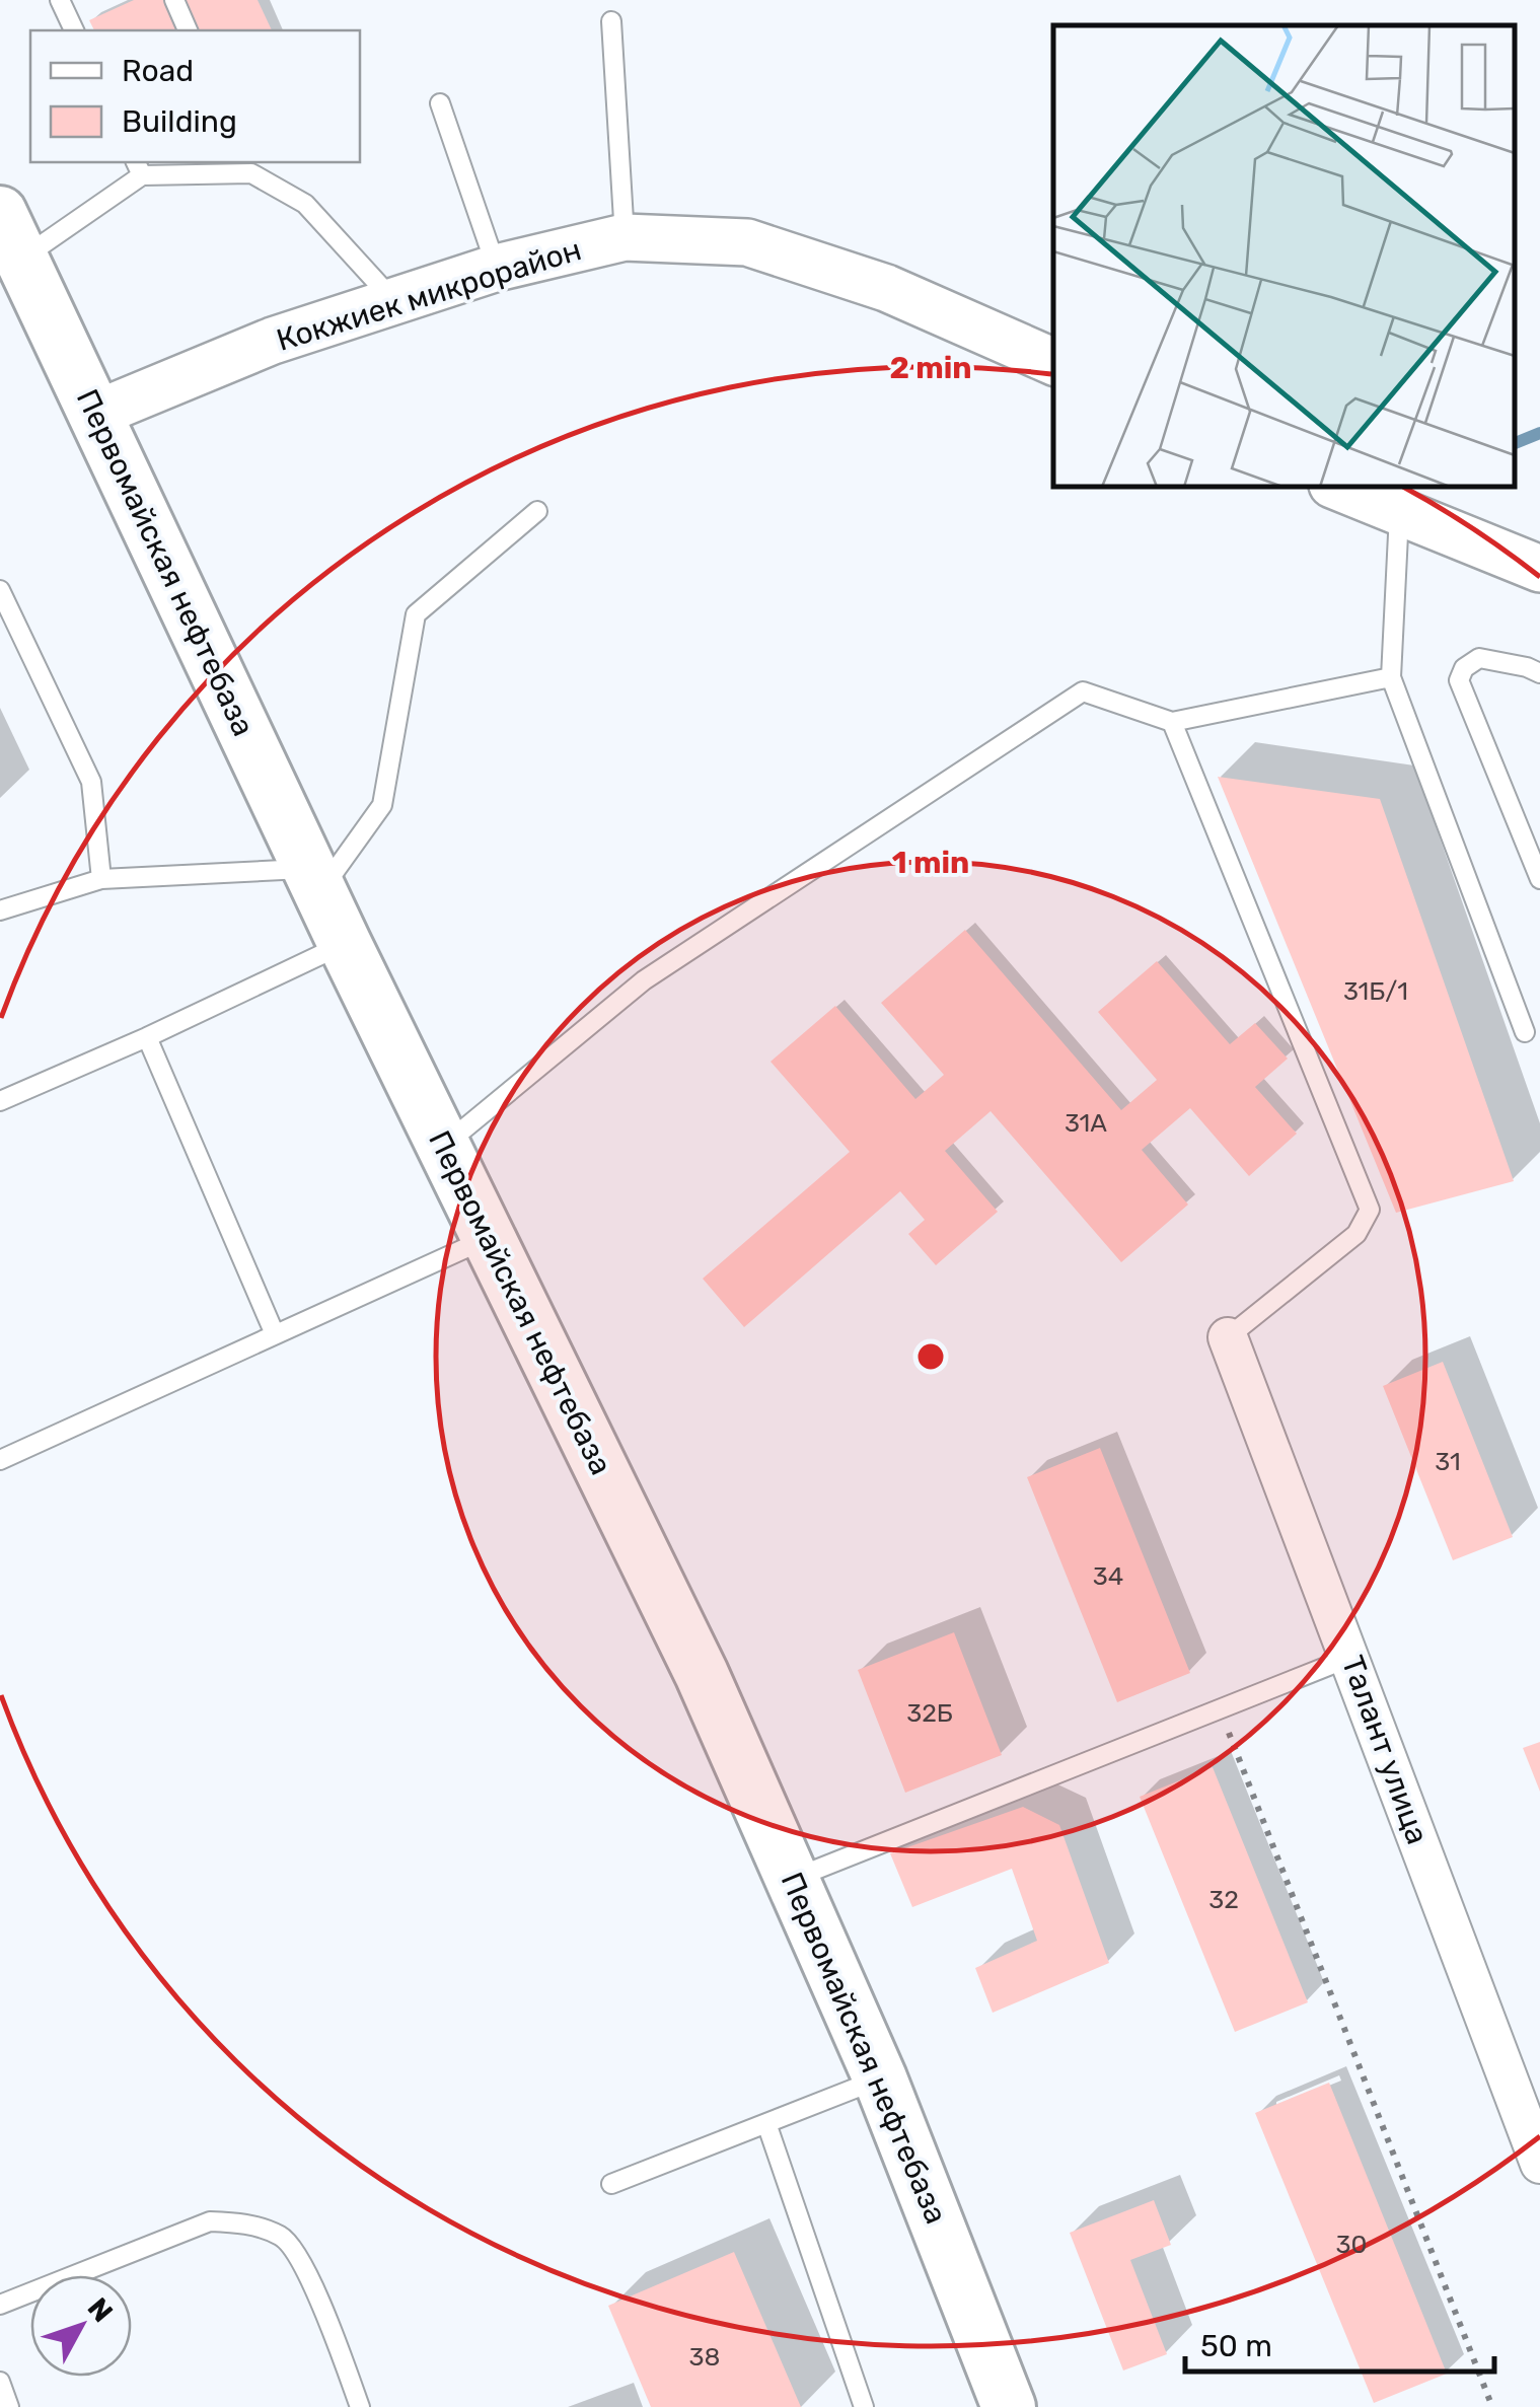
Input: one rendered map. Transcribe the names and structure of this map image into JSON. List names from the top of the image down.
{
  "streets": {
    "main road": ["Первомайская нефтебаза"],
    "street": ["Кокжиек микрорайон", "Талант улица"]
  },
  "crossings": [
    ["Кокжиек микрорайон", "Первомайская нефтебаза"]
  ],
  "house_numbers": [
    "31Б/1",
    "31А",
    "31",
    "34",
    "32Б",
    "32",
    "30",
    "38"
  ],
  "legend": ["Road", "Building"],
  "scale_bar": "50 m",
  "north": "top right",
  "rings": ["2 min", "1 min"]
}
